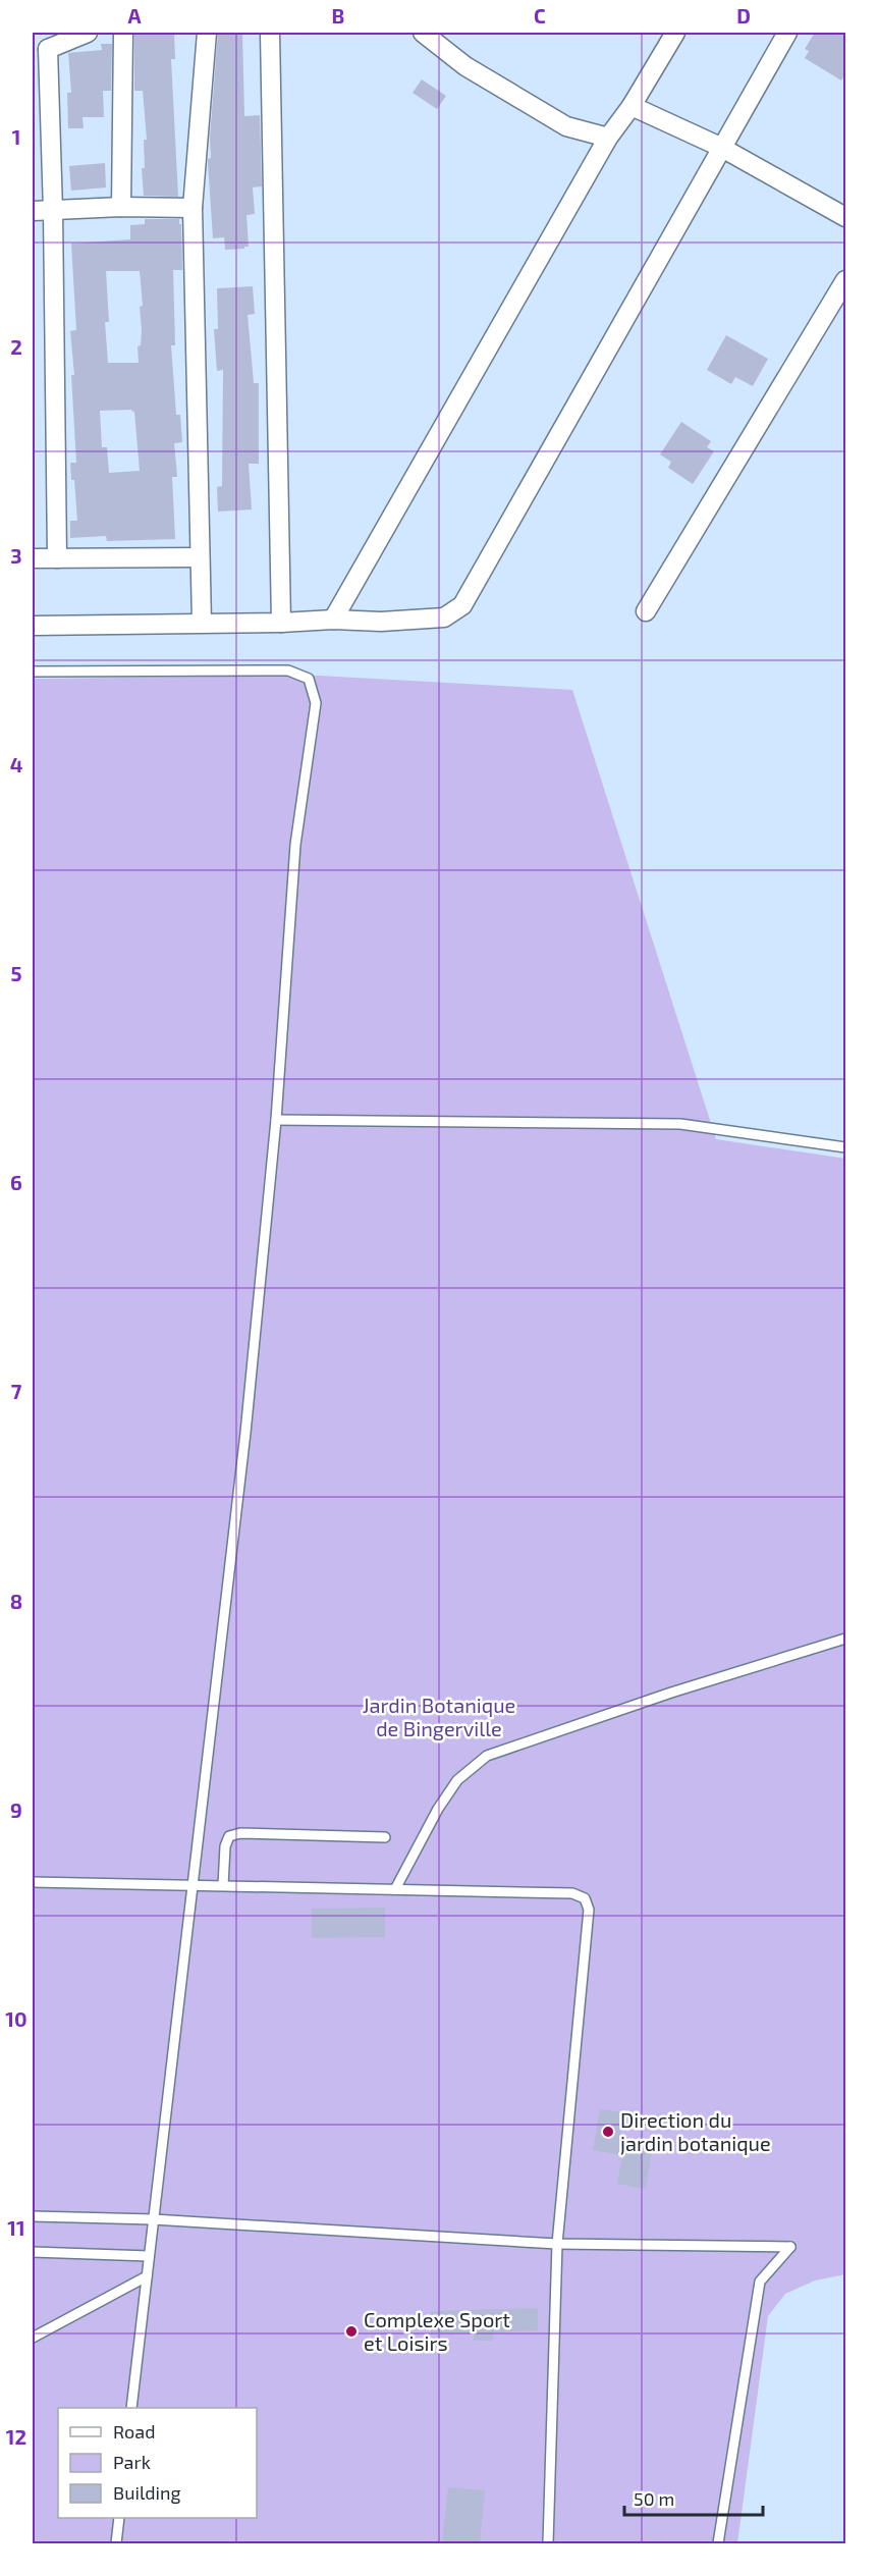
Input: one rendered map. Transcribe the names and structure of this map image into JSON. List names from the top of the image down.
{
  "parks": ["Jardin Botanique de Bingerville"],
  "places": ["Direction du jardin botanique", "Complexe Sport et Loisirs"],
  "legend": ["Road", "Park", "Building"],
  "scale_bar": "50 m",
  "grid": {
    "columns": [
      "A",
      "B",
      "C",
      "D"
    ],
    "rows": [
      "1",
      "2",
      "3",
      "4",
      "5",
      "6",
      "7",
      "8",
      "9",
      "10",
      "11",
      "12"
    ]
  }
}
